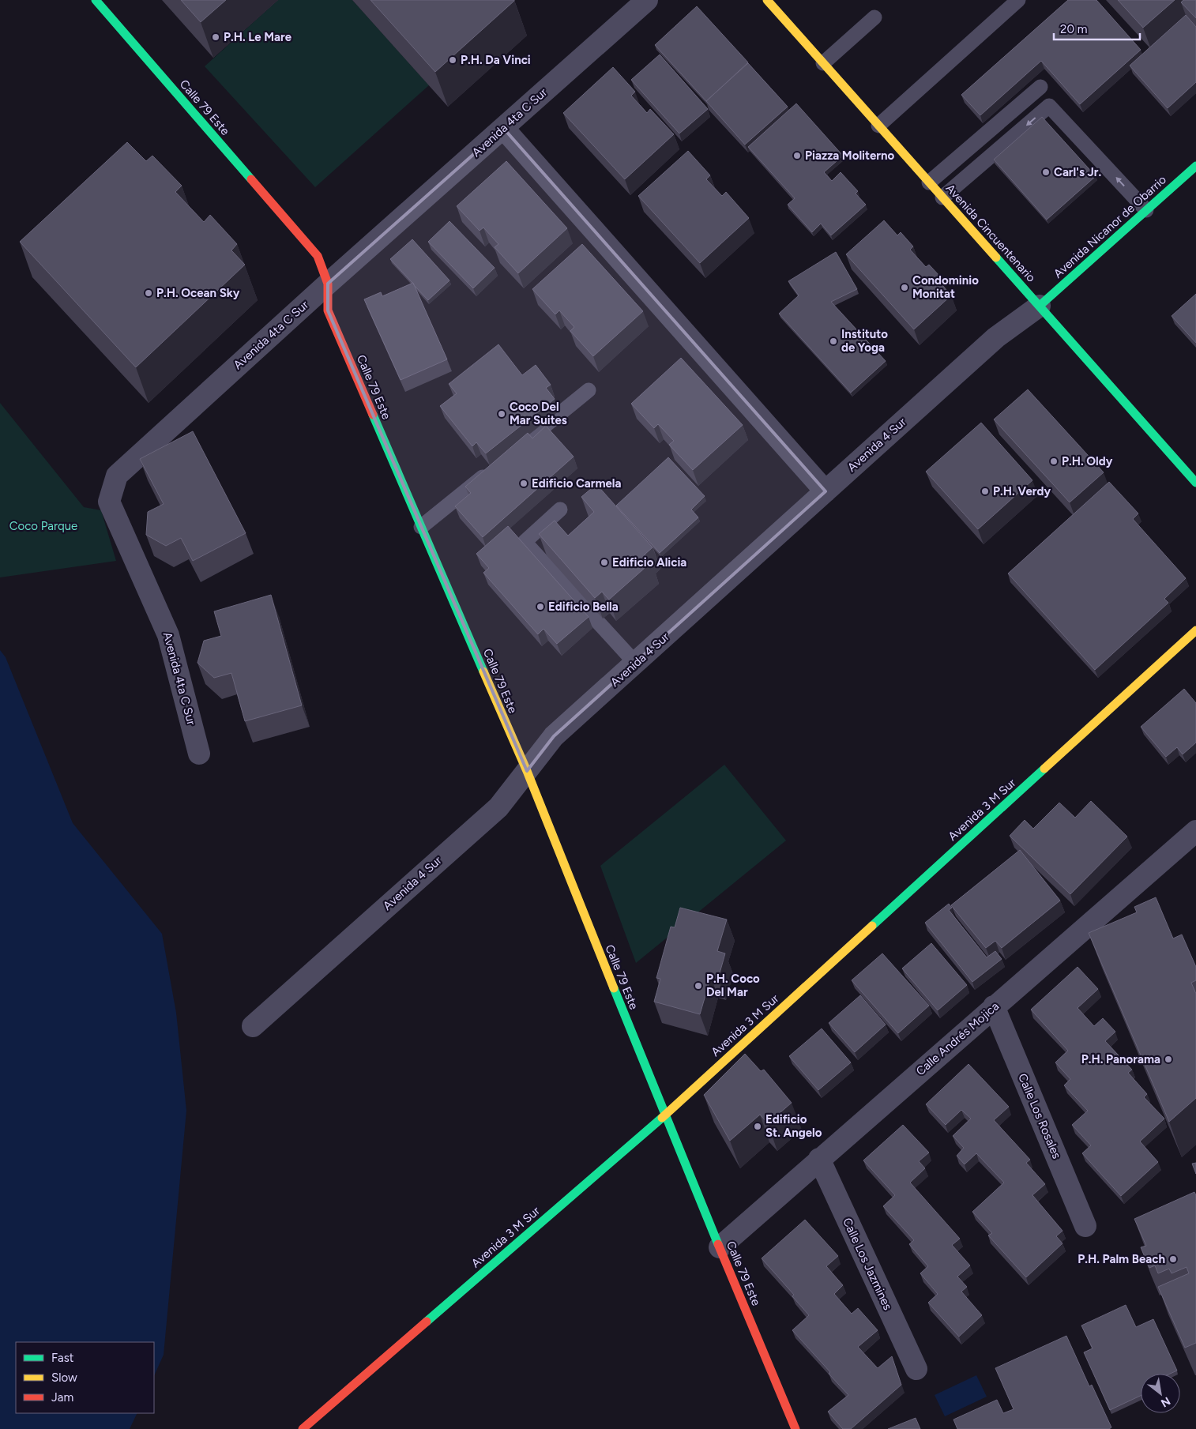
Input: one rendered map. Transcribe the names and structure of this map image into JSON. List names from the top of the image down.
{
  "streets": {
    "street": [
      "Calle 79 Este",
      "Avenida 4ta C Sur",
      "Avenida Nicanor de Obarrio",
      "Avenida Cincuentenario",
      "Avenida 4 Sur",
      "Avenida 3 M Sur",
      "Calle Andrés Mojica",
      "Calle Los Rosales",
      "Calle Los Jazmines"
    ]
  },
  "crossings": [
    ["Calle 79 Este", "Avenida 4ta C Sur"],
    ["Calle 79 Este", "Avenida 4 Sur"],
    ["Calle 79 Este", "Avenida 3 M Sur"],
    ["Calle 79 Este", "Calle Andrés Mojica"],
    ["Avenida Nicanor de Obarrio", "Avenida Cincuentenario"],
    ["Avenida Nicanor de Obarrio", "Avenida 4 Sur"],
    ["Avenida Cincuentenario", "Avenida 4 Sur"],
    ["Calle Andrés Mojica", "Calle Los Rosales"],
    ["Calle Andrés Mojica", "Calle Los Jazmines"]
  ],
  "parks": ["Coco Parque"],
  "places": [
    "P.H. Le Mare",
    "P.H. Da Vinci",
    "Piazza Moliterno",
    "Carl's Jr.",
    "Condominio Monitat",
    "P.H. Ocean Sky",
    "Instituto de Yoga",
    "Coco Del Mar Suites",
    "P.H. Oldy",
    "Edificio Carmela",
    "P.H. Verdy",
    "Edificio Alicia",
    "Edificio Bella",
    "P.H. Coco Del Mar",
    "P.H. Panorama",
    "Edificio St. Angelo",
    "P.H. Palm Beach"
  ],
  "legend": ["Fast", "Slow", "Jam"],
  "scale_bar": "20 m",
  "north": "bottom right"
}
